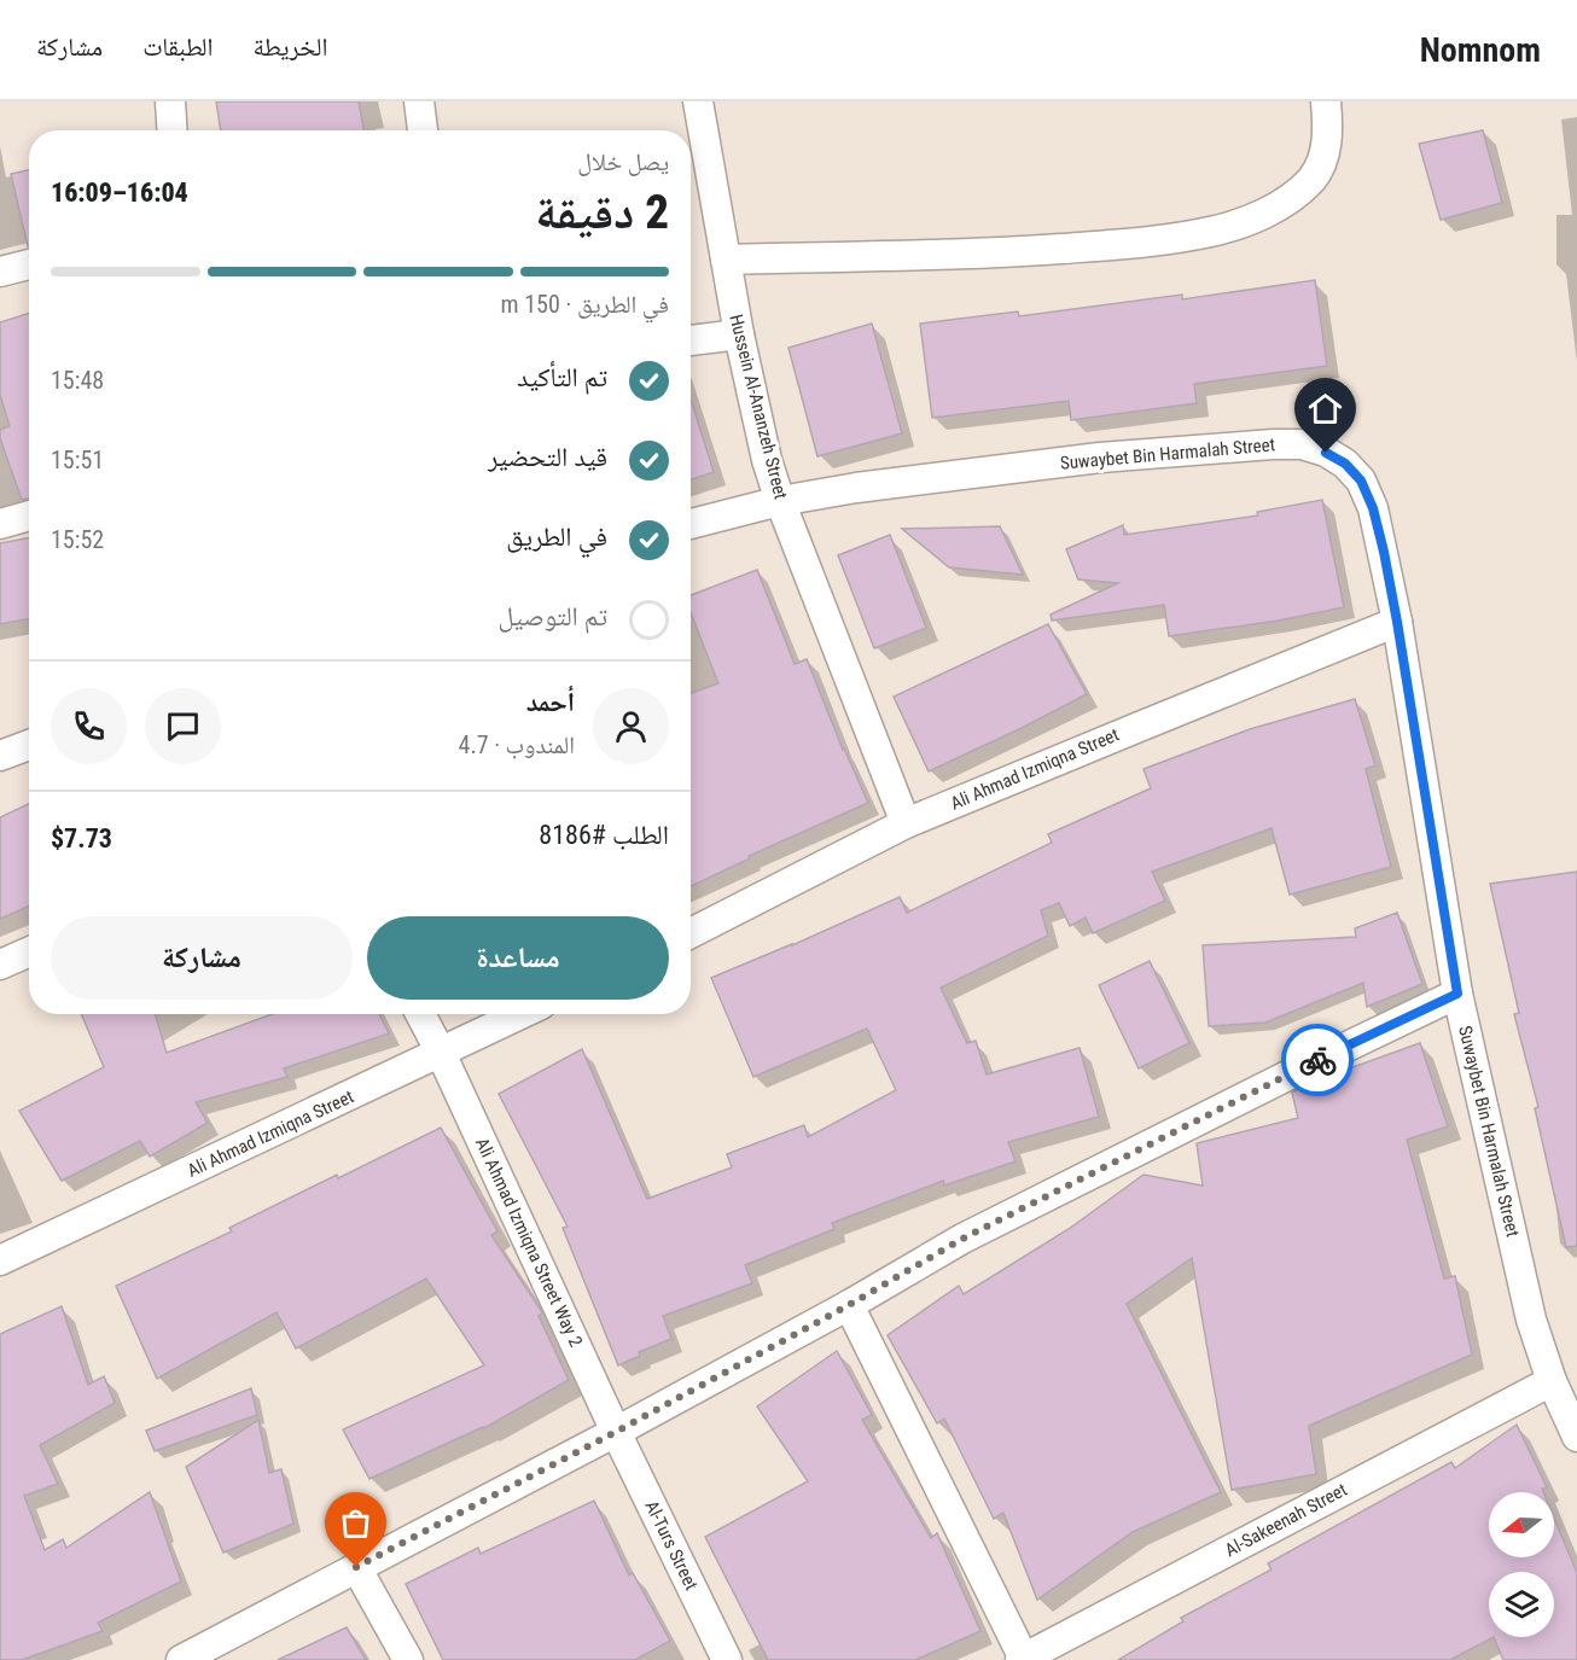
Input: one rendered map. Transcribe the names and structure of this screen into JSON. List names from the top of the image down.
{
  "streets": {
    "street": [
      "Hussein Al-Ananzeh Street",
      "Suwaybet Bin Harmalah Street",
      "Ali Ahmad Izmiqna Street",
      "Ali Ahmad Izmiqna Street Way 2",
      "Al-Sakeenah Street",
      "Al-Turs Street"
    ]
  },
  "crossings": [
    ["Hussein Al-Ananzeh Street", "Suwaybet Bin Harmalah Street"],
    ["Hussein Al-Ananzeh Street", "Ali Ahmad Izmiqna Street"],
    ["Suwaybet Bin Harmalah Street", "Ali Ahmad Izmiqna Street"],
    ["Suwaybet Bin Harmalah Street", "Al-Sakeenah Street"],
    ["Ali Ahmad Izmiqna Street", "Ali Ahmad Izmiqna Street Way 2"],
    ["Ali Ahmad Izmiqna Street Way 2", "Al-Turs Street"]
  ],
  "north": "left",
  "page": {
    "header": "Nomnom",
    "nav": ["الخريطة", "الطبقات", "مشاركة"],
    "heading": ["2 دقيقة", "يصل خلال", "16:04–16:09"],
    "panel": [
      "أحمد",
      "المندوب · 4.7",
      "الطلب #8186",
      "$7.73"
    ],
    "bar": "في الطريق · 150 m",
    "list": [
      ["تم التأكيد", "15:48"],
      ["قيد التحضير", "15:51"],
      ["في الطريق", "15:52"],
      "تم التوصيل"
    ],
    "buttons": ["مساعدة", "مشاركة"]
  }
}
